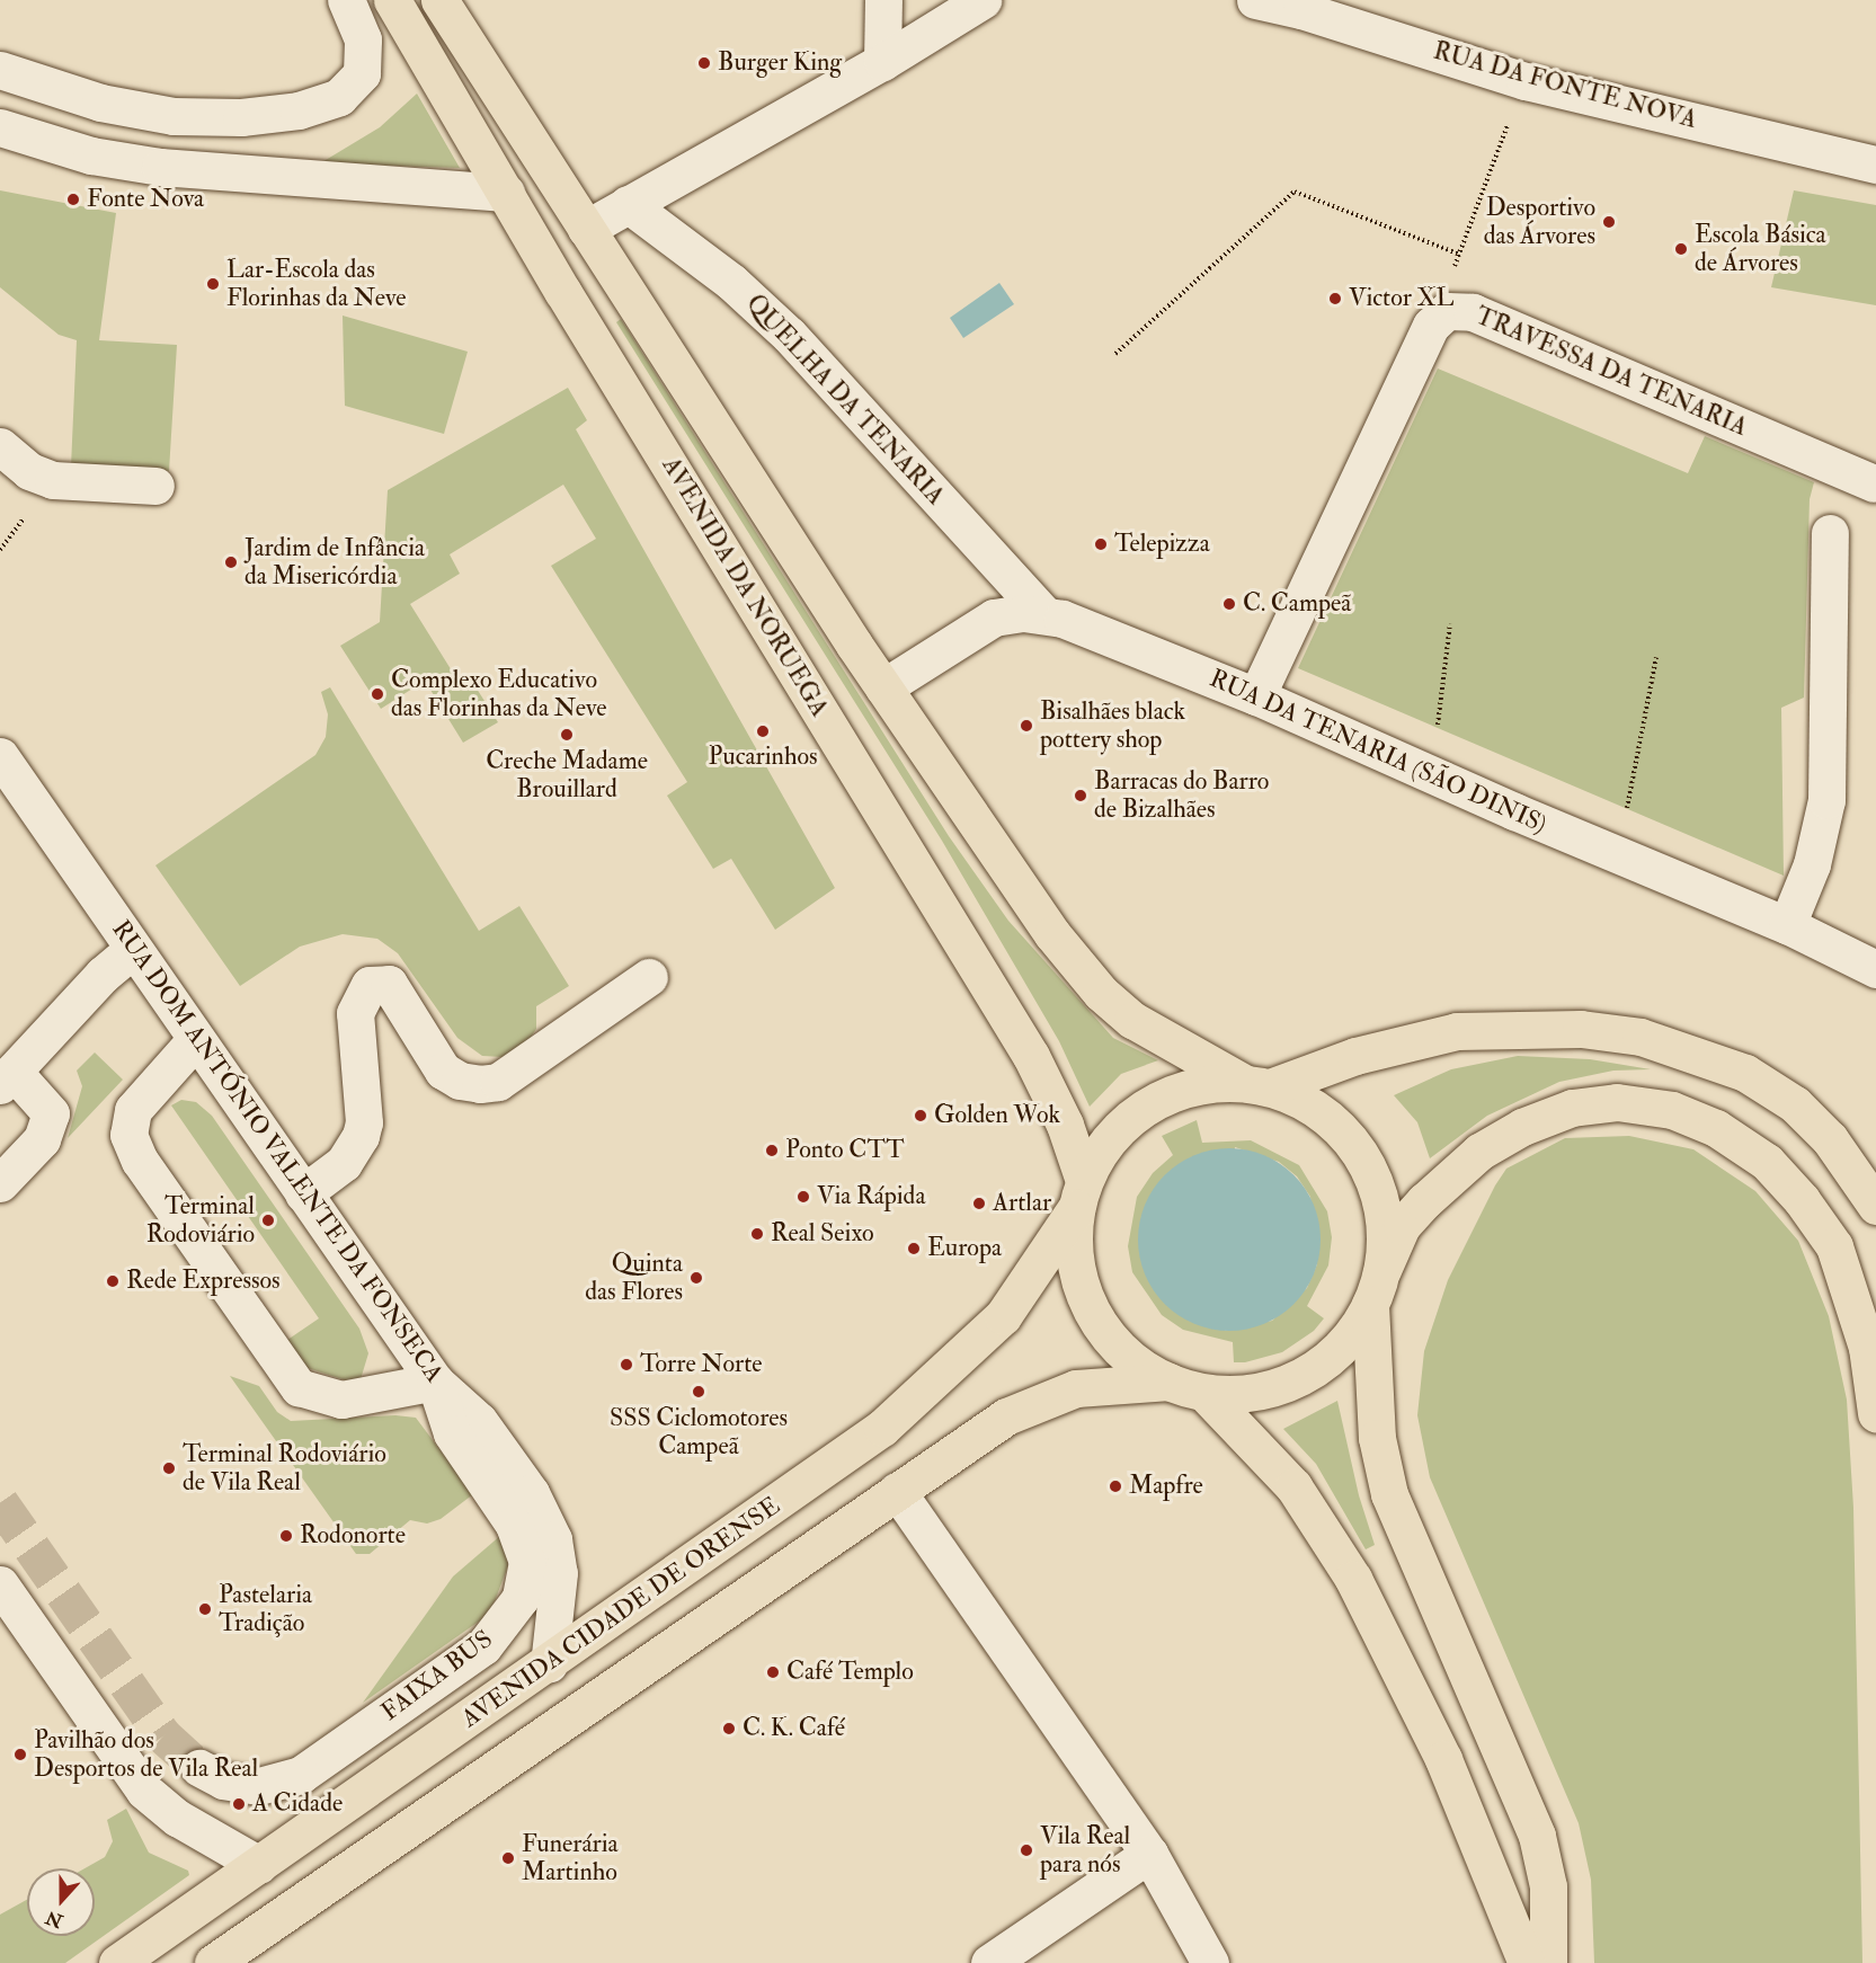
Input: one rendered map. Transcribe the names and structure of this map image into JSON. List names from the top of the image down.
{
  "streets": {
    "main road": ["AVENIDA DA NORUEGA", "AVENIDA CIDADE DE ORENSE"],
    "street": [
      "RUA DA FONTE NOVA",
      "TRAVESSA DA TENARIA",
      "QUELHA DA TENARIA",
      "RUA DA TENARIA (SÃO DINIS)",
      "RUA DOM ANTÓNIO VALENTE DA FONSECA",
      "FAIXA BUS"
    ]
  },
  "crossings": [
    ["TRAVESSA DA TENARIA", "RUA DA TENARIA (SÃO DINIS)"],
    ["QUELHA DA TENARIA", "RUA DA TENARIA (SÃO DINIS)"],
    ["AVENIDA DA NORUEGA", "AVENIDA CIDADE DE ORENSE"],
    ["RUA DOM ANTÓNIO VALENTE DA FONSECA", "AVENIDA CIDADE DE ORENSE"],
    ["RUA DOM ANTÓNIO VALENTE DA FONSECA", "FAIXA BUS"]
  ],
  "places": [
    "Burger King",
    "Fonte Nova",
    "Desportivo das Árvores",
    "Escola Básica de Árvores",
    "Lar-Escola das Florinhas da Neve",
    "Victor XL",
    "Telepizza",
    "Jardim de Infância da Misericórdia",
    "C. Campeã",
    "Complexo Educativo das Florinhas da Neve",
    "Bisalhães black pottery shop",
    "Pucarinhos",
    "Creche Madame Brouillard",
    "Barracas do Barro de Bizalhães",
    "Golden Wok",
    "Ponto CTT",
    "Via Rápida",
    "Artlar",
    "Terminal Rodoviário",
    "Real Seixo",
    "Europa",
    "Quinta das Flores",
    "Rede Expressos",
    "Torre Norte",
    "SSS Ciclomotores Campeã",
    "Terminal Rodoviário de Vila Real",
    "Mapfre",
    "Rodonorte",
    "Pastelaria Tradição",
    "Café Templo",
    "C. K. Café",
    "Pavilhão dos Desportos de Vila Real",
    "A Cidade",
    "Vila Real para nós",
    "Funerária Martinho"
  ],
  "north": "bottom"
}
